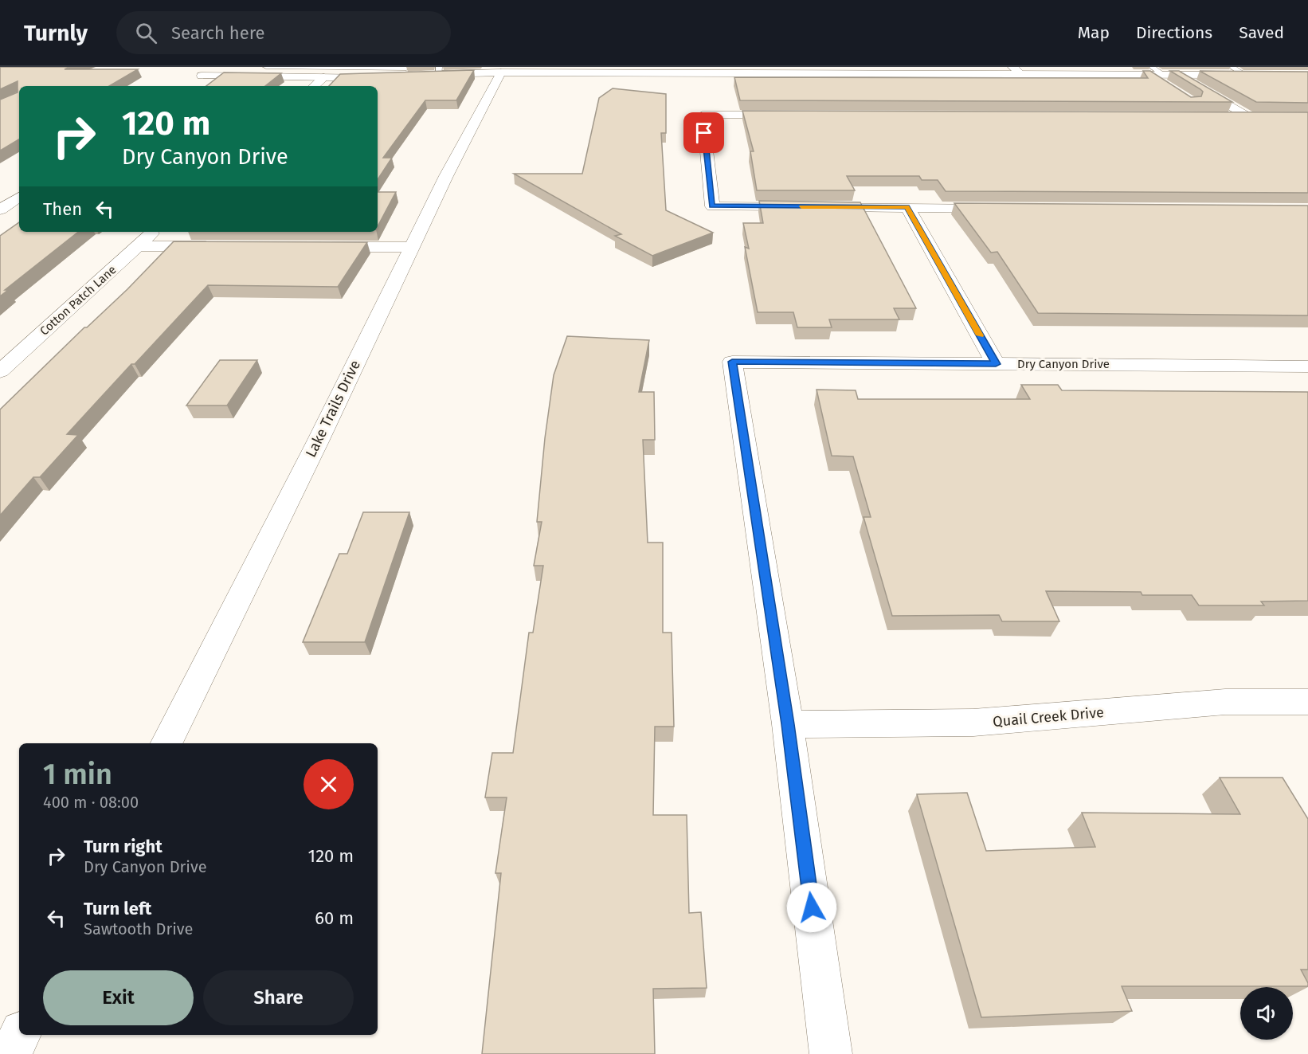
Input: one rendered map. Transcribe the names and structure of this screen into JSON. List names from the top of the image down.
{
  "streets": {
    "street": [
      "Cotton Patch Lane",
      "Dry Canyon Drive",
      "Lake Trails Drive",
      "Quail Creek Drive"
    ]
  },
  "crossings": [
    ["Dry Canyon Drive", "Quail Creek Drive"]
  ],
  "page": {
    "header": "Turnly",
    "search": "Search here",
    "nav": ["Map", "Directions", "Saved"],
    "turn": ["120 m", "Dry Canyon Drive"],
    "then": "Then",
    "heading": ["1 min", "400 m · 08:00"],
    "list": [
      {
        "name": "Turn right",
        "note": "Dry Canyon Drive",
        "value": "120 m"
      },
      {
        "name": "Turn left",
        "note": "Sawtooth Drive",
        "value": "60 m"
      }
    ],
    "buttons": ["Exit", "Share"]
  }
}
